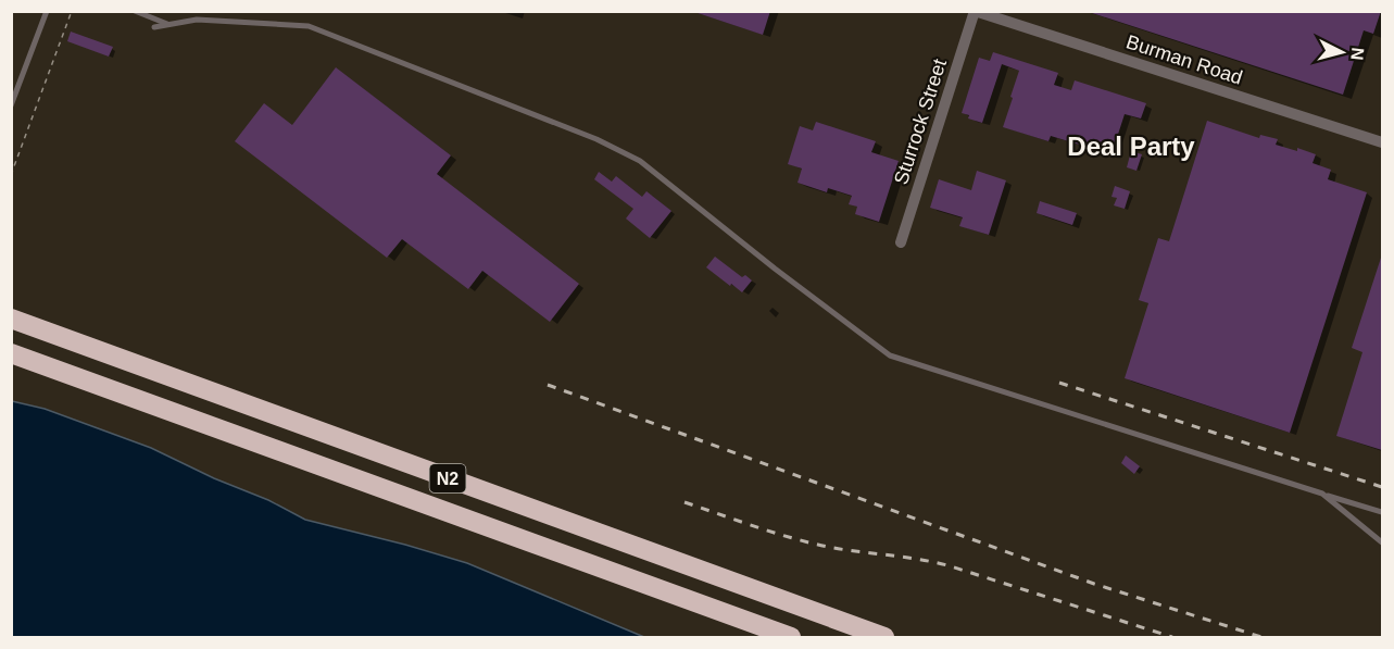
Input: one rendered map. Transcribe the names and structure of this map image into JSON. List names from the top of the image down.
{
  "streets": {
    "highway": ["N2"],
    "street": ["Burman Road", "Sturrock Street"]
  },
  "crossings": [
    ["Burman Road", "Sturrock Street"]
  ],
  "districts": ["Deal Party"],
  "north": "right"
}
